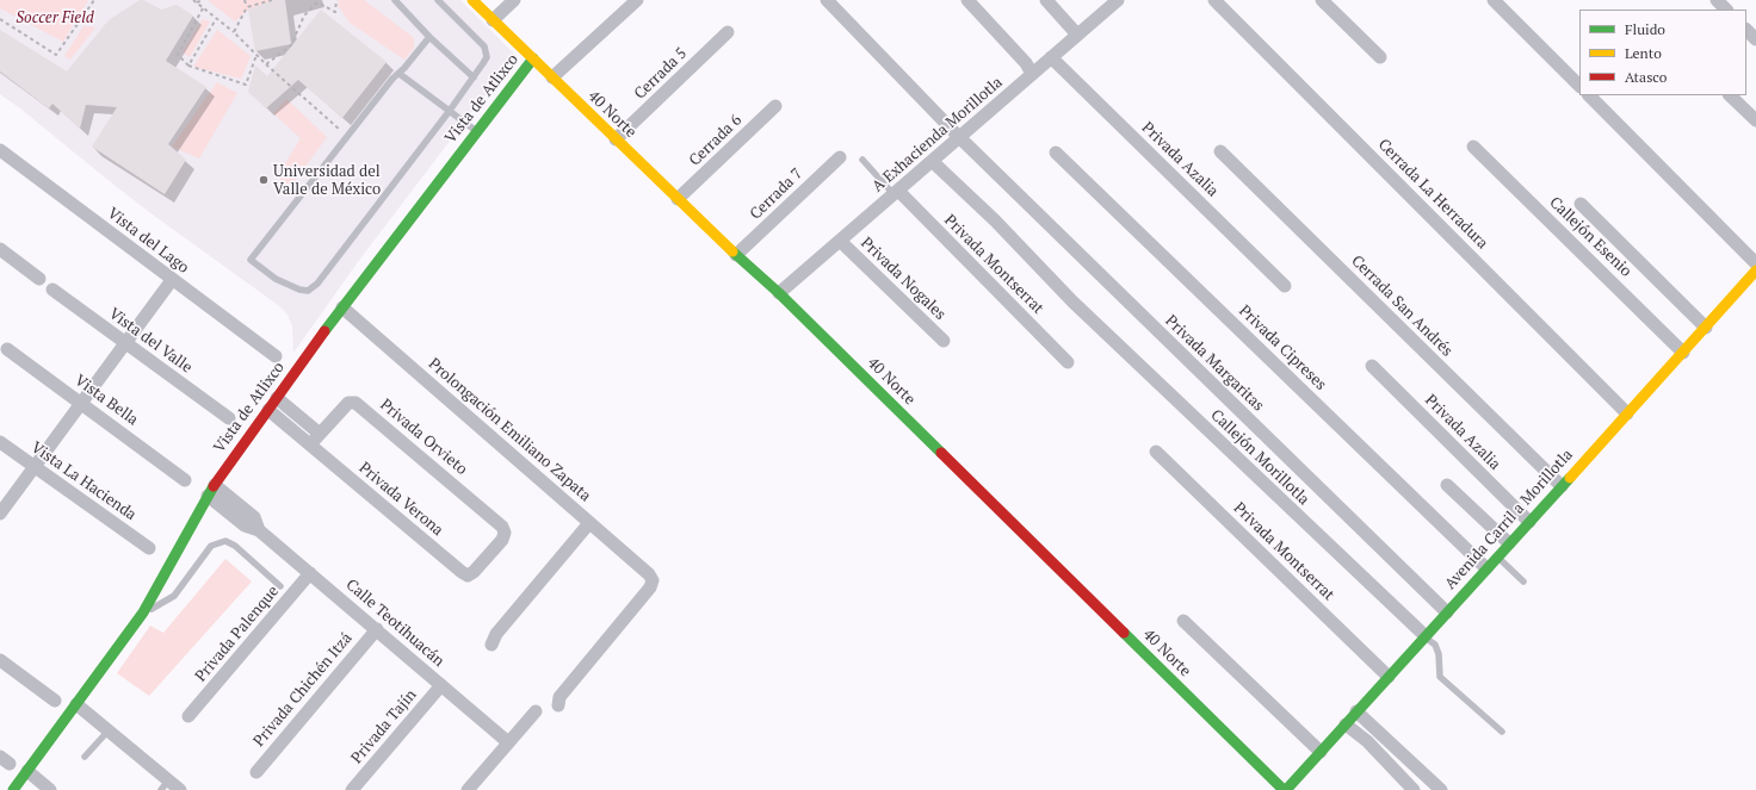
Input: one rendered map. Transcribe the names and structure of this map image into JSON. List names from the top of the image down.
{
  "streets": {
    "street": [
      "Cerrada 5",
      "Vista de Atlixco",
      "40 Norte",
      "A Exhacienda Morillotla",
      "Cerrada 6",
      "Privada Azalia",
      "Cerrada 7",
      "Cerrada La Herradura",
      "Callejón Esenio",
      "Vista del Lago",
      "Privada Montserrat",
      "Privada Nogales",
      "Cerrada San Andrés",
      "Vista del Valle",
      "Privada Cipreses",
      "Privada Margaritas",
      "Vista Bella",
      "Prolongación Emiliano Zapata",
      "Privada Orvieto",
      "Callejón Morillotla",
      "Vista La Hacienda",
      "Privada Verona",
      "Avenida Carril a Morillotla",
      "Calle Teotihuacán",
      "Privada Palenque",
      "Privada Chichén Itzá",
      "Privada Tajín"
    ]
  },
  "crossings": [
    ["Cerrada 5", "40 Norte"],
    ["Vista de Atlixco", "40 Norte"],
    ["Vista de Atlixco", "Prolongación Emiliano Zapata"],
    ["Vista de Atlixco", "Privada Verona"],
    ["Vista de Atlixco", "Calle Teotihuacán"],
    ["40 Norte", "A Exhacienda Morillotla"],
    ["40 Norte", "Cerrada 6"],
    ["40 Norte", "Cerrada 7"],
    ["40 Norte", "Avenida Carril a Morillotla"],
    ["A Exhacienda Morillotla", "Privada Azalia"],
    ["A Exhacienda Morillotla", "Privada Montserrat"],
    ["A Exhacienda Morillotla", "Privada Nogales"],
    ["A Exhacienda Morillotla", "Privada Margaritas"],
    ["A Exhacienda Morillotla", "Callejón Morillotla"],
    ["Privada Azalia", "Avenida Carril a Morillotla"],
    ["Cerrada La Herradura", "Avenida Carril a Morillotla"],
    ["Callejón Esenio", "Avenida Carril a Morillotla"],
    ["Privada Montserrat", "Avenida Carril a Morillotla"],
    ["Cerrada San Andrés", "Avenida Carril a Morillotla"],
    ["Privada Cipreses", "Avenida Carril a Morillotla"],
    ["Privada Margaritas", "Avenida Carril a Morillotla"],
    ["Privada Orvieto", "Privada Verona"],
    ["Callejón Morillotla", "Avenida Carril a Morillotla"],
    ["Calle Teotihuacán", "Privada Palenque"],
    ["Calle Teotihuacán", "Privada Chichén Itzá"],
    ["Calle Teotihuacán", "Privada Tajín"]
  ],
  "parks": ["Soccer Field"],
  "places": ["Universidad del Valle de México"],
  "legend": ["Fluido", "Lento", "Atasco"]
}
